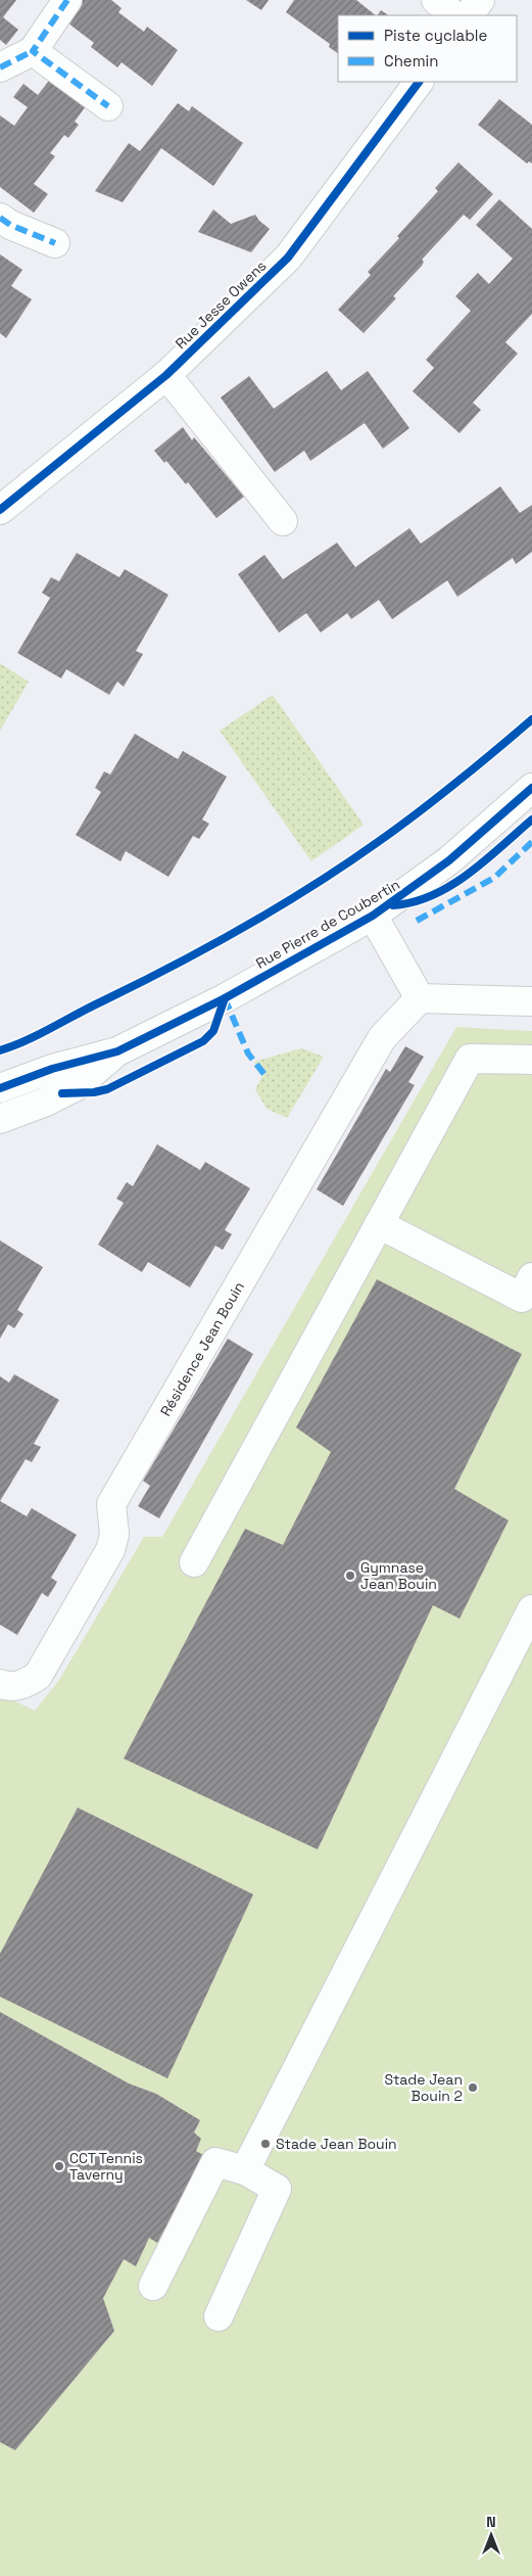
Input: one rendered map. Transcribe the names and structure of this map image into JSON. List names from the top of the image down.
{
  "streets": {
    "street": ["Rue Jesse Owens", "Rue Pierre de Coubertin", "Résidence Jean Bouin"]
  },
  "places": [
    "Gymnase Jean Bouin",
    "Stade Jean Bouin 2",
    "Stade Jean Bouin",
    "CCT Tennis Taverny"
  ],
  "legend": ["Piste cyclable", "Chemin"],
  "north": "top"
}
